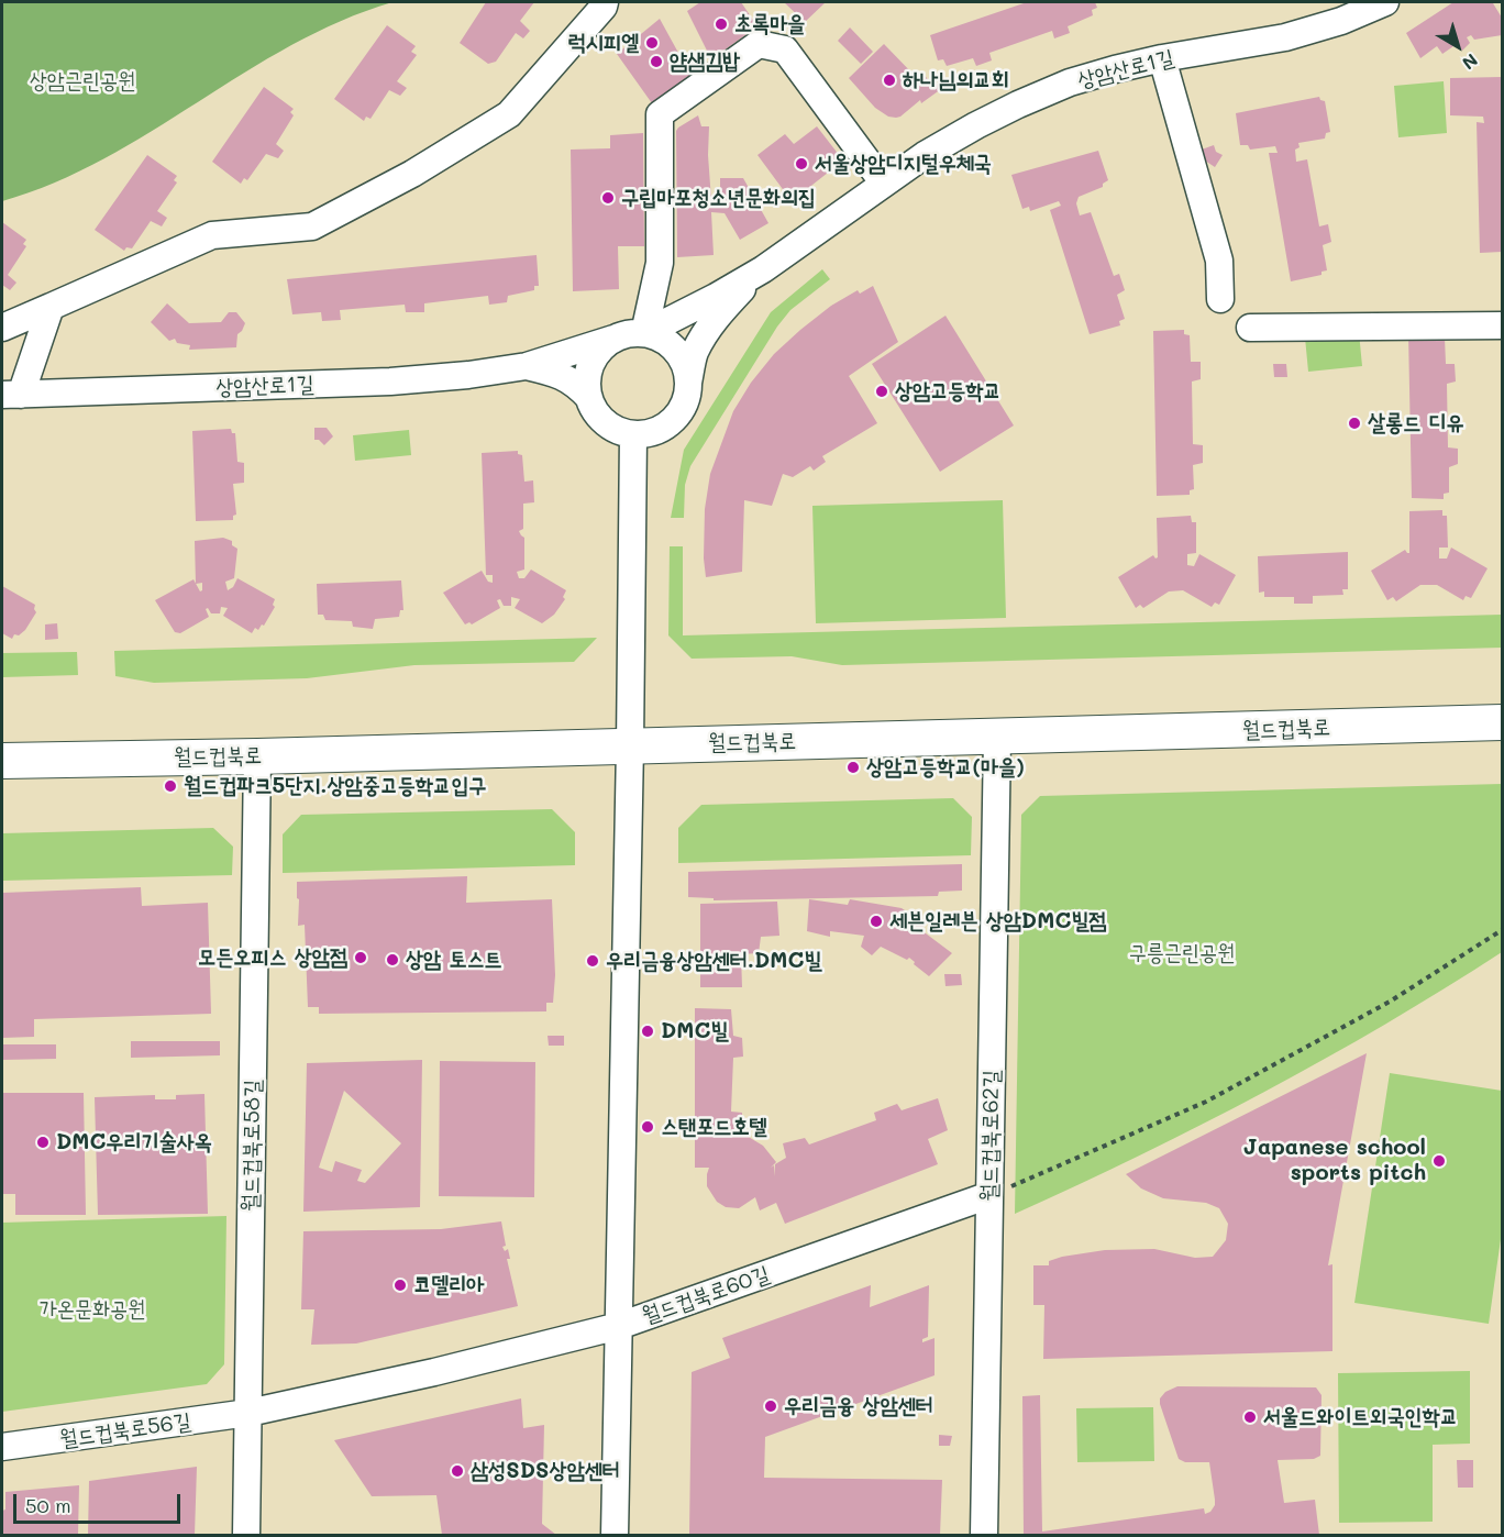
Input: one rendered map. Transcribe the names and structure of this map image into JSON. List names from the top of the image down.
{
  "streets": {
    "main road": ["월드컵북로"],
    "street": [
      "상암산로1길",
      "월드컵북로62길",
      "월드컵북로58길",
      "월드컵북로60길",
      "월드컵북로56길"
    ]
  },
  "crossings": [
    ["월드컵북로", "월드컵북로62길"],
    ["월드컵북로", "월드컵북로58길"],
    ["월드컵북로62길", "월드컵북로60길"],
    ["월드컵북로58길", "월드컵북로56길"],
    ["월드컵북로60길", "월드컵북로56길"]
  ],
  "parks": ["상암근린공원", "구릉근린공원", "가온문화공원"],
  "places": [
    "초록마을",
    "럭시피엘",
    "얌샘김밥",
    "하나님의교회",
    "서울상암디지털우체국",
    "구립마포청소년문화의집",
    "상암고등학교",
    "살롱드 디유",
    "상암고등학교(마을)",
    "월드컵파크5단지.상암중고등학교입구",
    "세븐일레븐 상암DMC빌점",
    "모든오피스 상암점",
    "상암 토스트",
    "우리금융상암센터.DMC빌",
    "DMC빌",
    "스탠포드호텔",
    "DMC우리기술사옥",
    "Japanese school sports pitch",
    "코델리아",
    "우리금융 상암센터",
    "서울드와이트외국인학교",
    "삼성SDS상암센터"
  ],
  "scale_bar": "50 m",
  "north": "bottom right"
}
